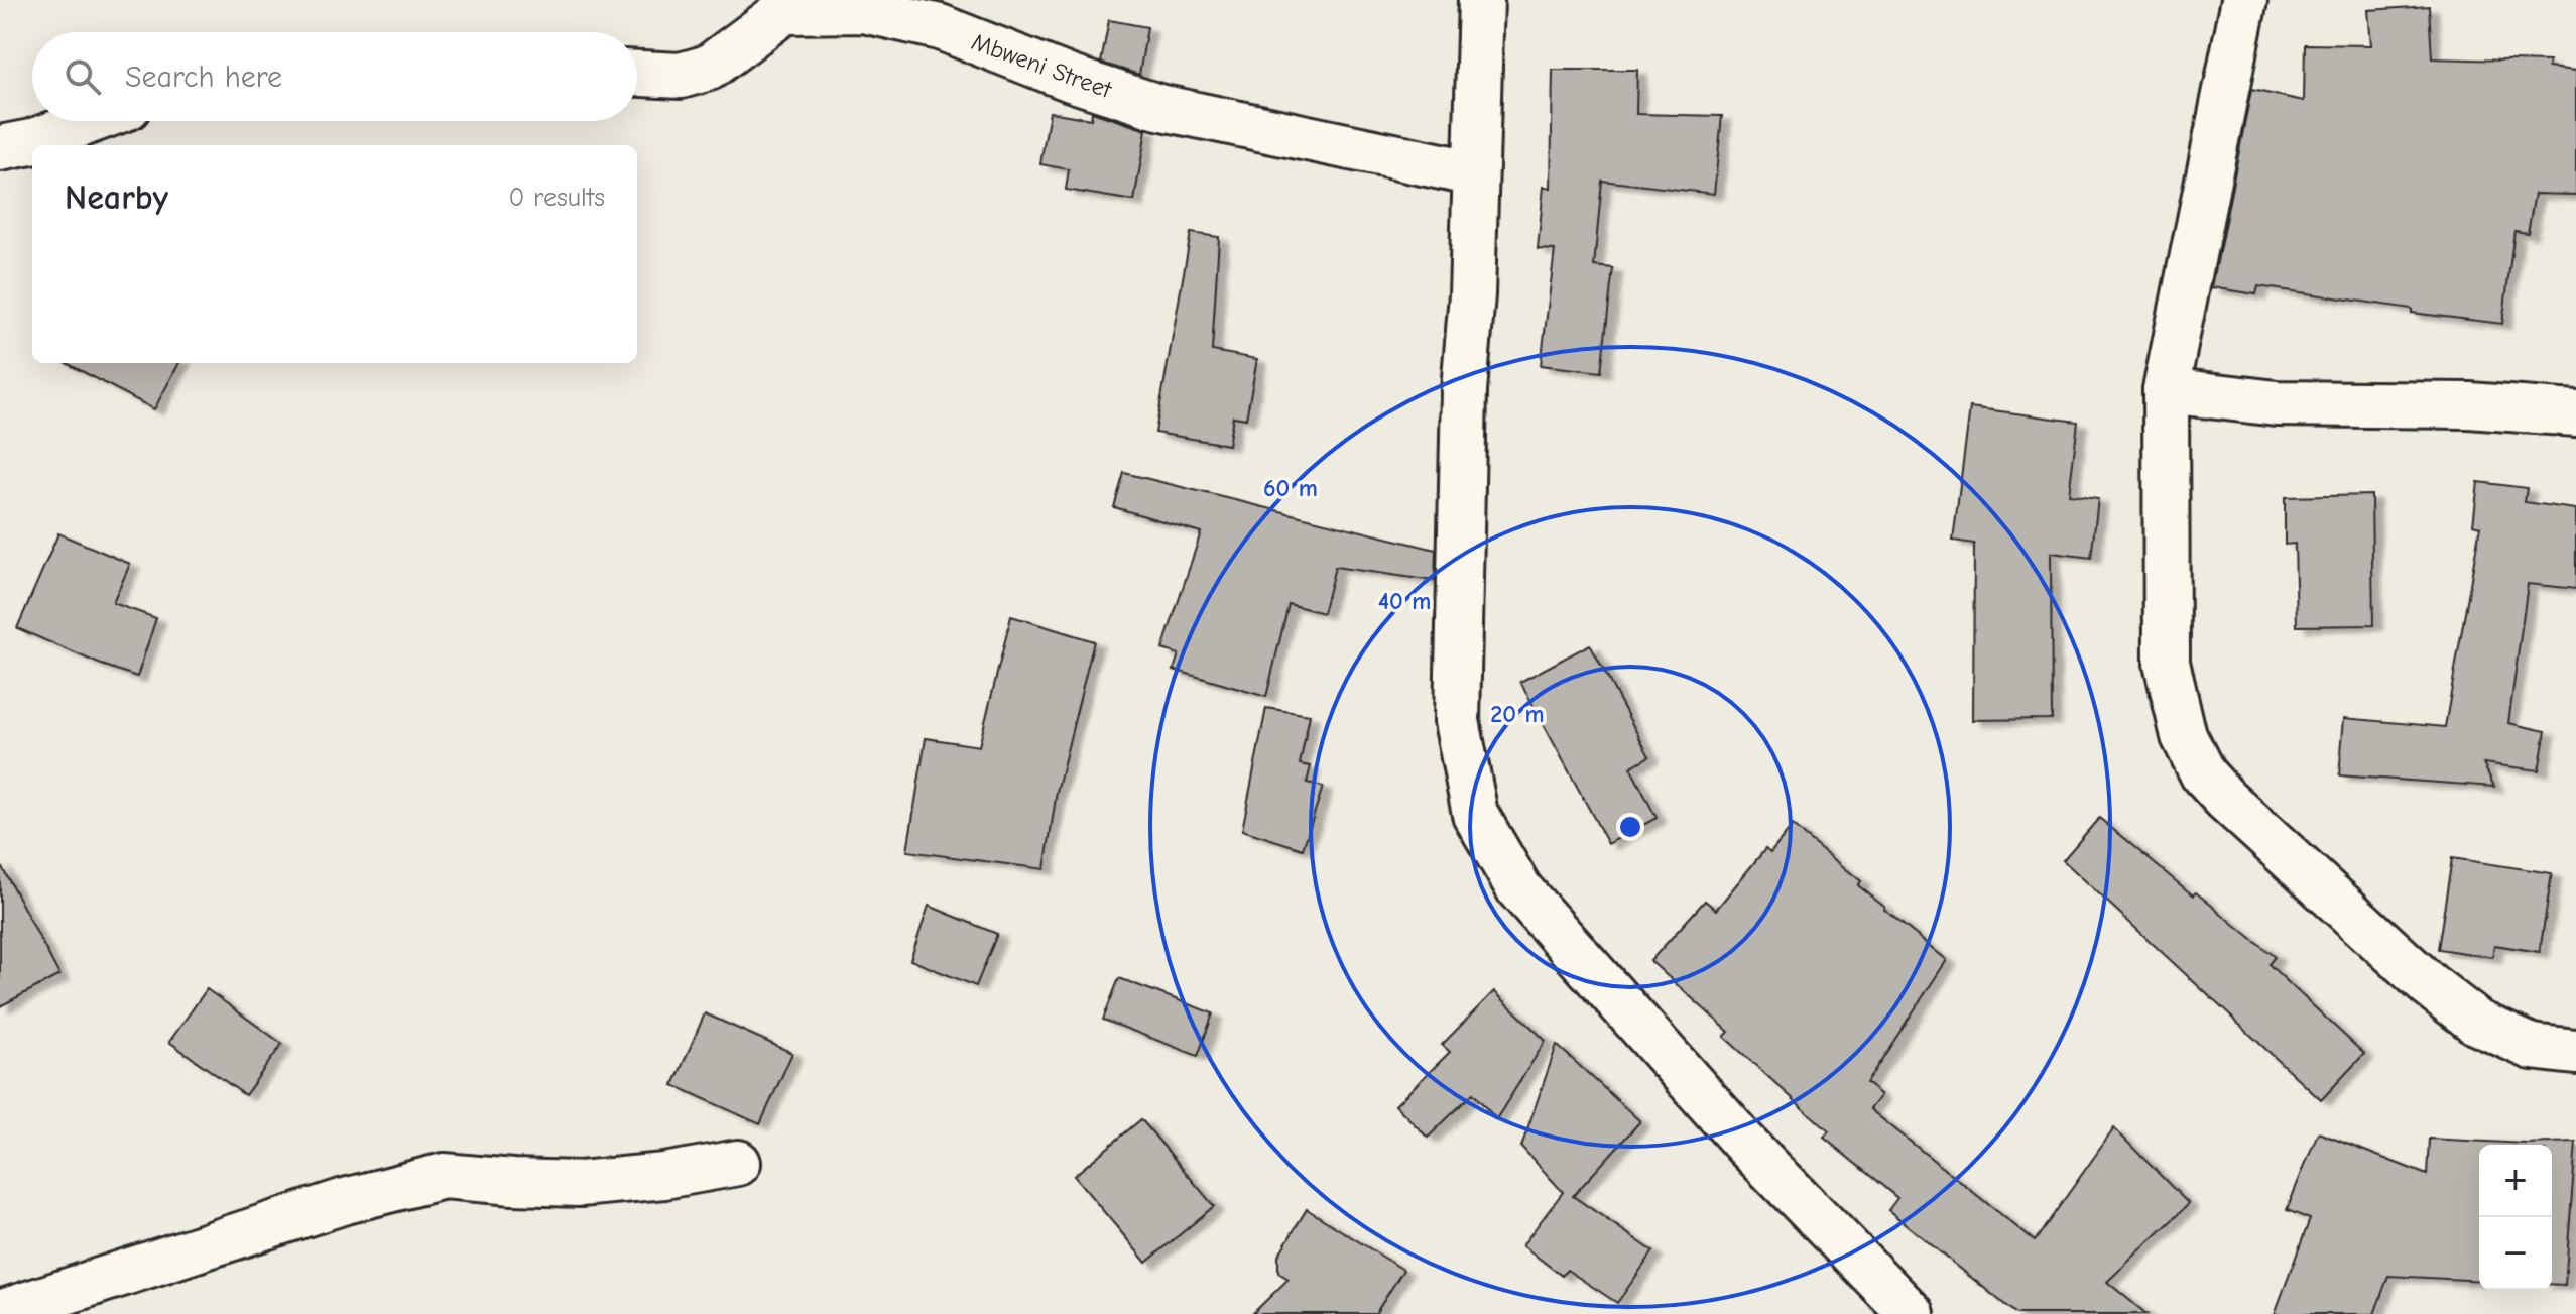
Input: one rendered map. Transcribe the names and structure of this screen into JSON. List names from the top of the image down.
{
  "streets": {
    "street": ["Mbweni Street"]
  },
  "page": {
    "search": "Search here",
    "heading": ["Nearby", "0 results"],
    "map_buttons": ["+", "−"]
  },
  "rings": ["60 m", "40 m", "20 m"]
}
